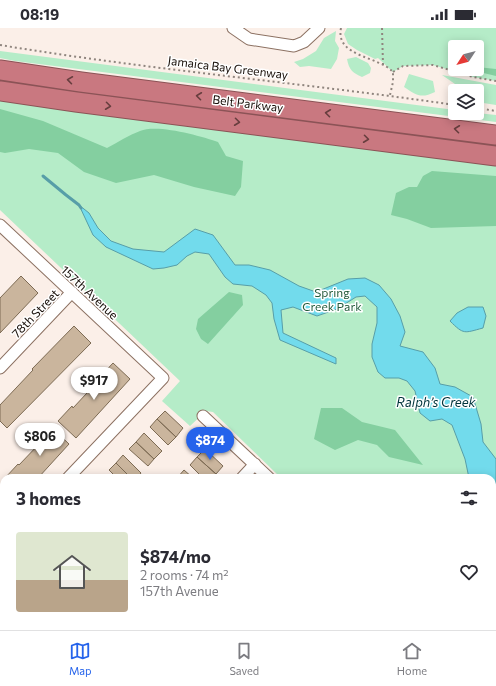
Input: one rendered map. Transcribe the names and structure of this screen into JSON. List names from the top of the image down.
{
  "streets": {
    "highway": ["Belt Parkway"],
    "street": ["157th Avenue", "78th Street"],
    "path": ["Jamaica Bay Greenway"]
  },
  "crossings": [
    ["157th Avenue", "78th Street"]
  ],
  "water": ["Ralph’s Creek"],
  "parks": ["Spring Creek Park"],
  "north": "bottom left",
  "page": {
    "status": "08:19",
    "price": ["$917", "$806", "$874"],
    "heading": "3 homes",
    "list": [
      {
        "name": "$874/mo",
        "note": "2 rooms · 74 m² · 157th Avenue"
      }
    ],
    "tabs": ["Map", "Saved", "Home"]
  }
}
